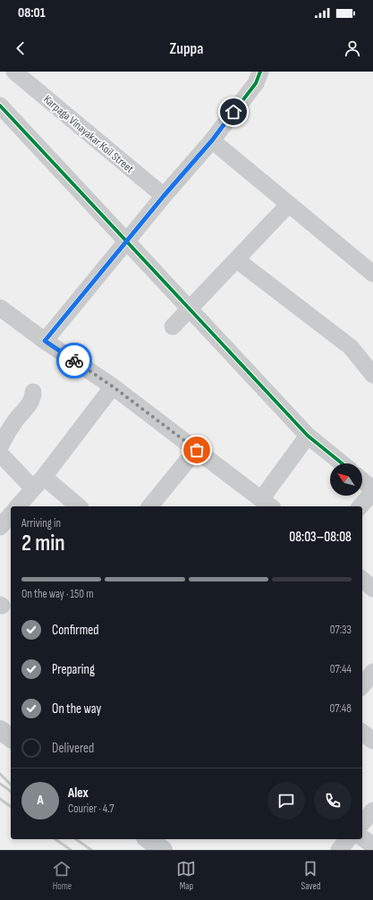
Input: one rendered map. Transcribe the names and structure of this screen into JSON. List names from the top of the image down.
{
  "streets": {
    "street": ["Karpaga Vinayakar Koil Street"]
  },
  "north": "top left",
  "page": {
    "status": "08:01",
    "header": "Zuppa",
    "heading": ["2 min", "Arriving in", "08:03–08:08"],
    "panel": ["Alex", "Courier · 4.7"],
    "bar": "On the way · 150 m",
    "list": [
      ["Confirmed", "07:33"],
      ["Preparing", "07:44"],
      ["On the way", "07:48"],
      "Delivered"
    ],
    "round": "A",
    "tabs": ["Home", "Map", "Saved"]
  }
}
